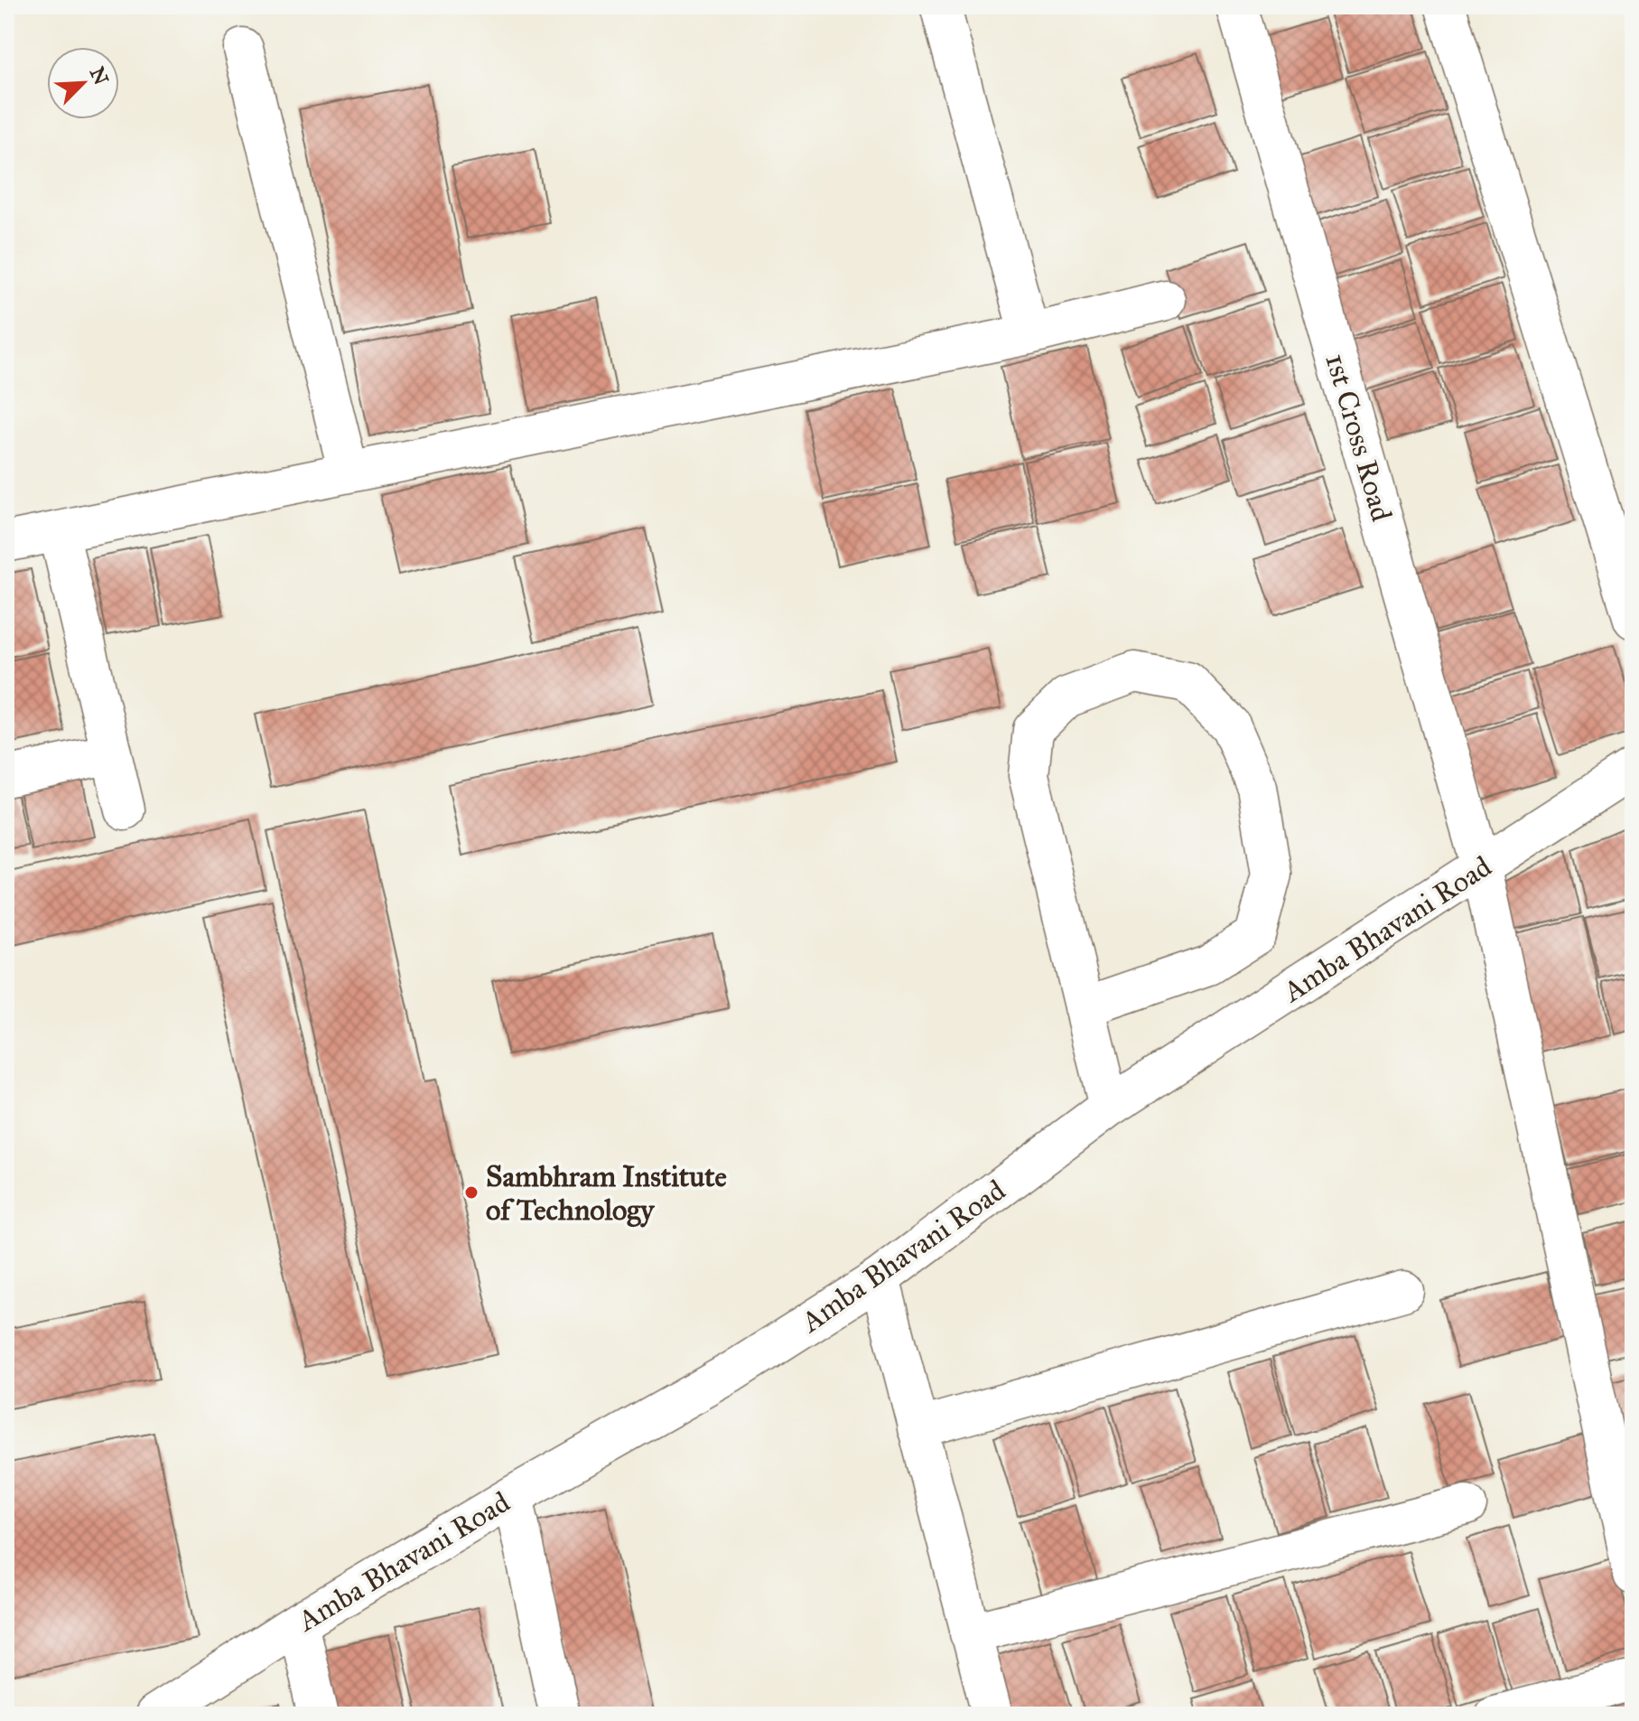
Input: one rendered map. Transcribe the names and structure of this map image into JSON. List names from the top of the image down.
{
  "streets": {
    "street": ["1st Cross Road", "Amba Bhavani Road"]
  },
  "crossings": [
    ["1st Cross Road", "Amba Bhavani Road"]
  ],
  "places": ["Sambhram Institute of Technology"],
  "north": "top right"
}
